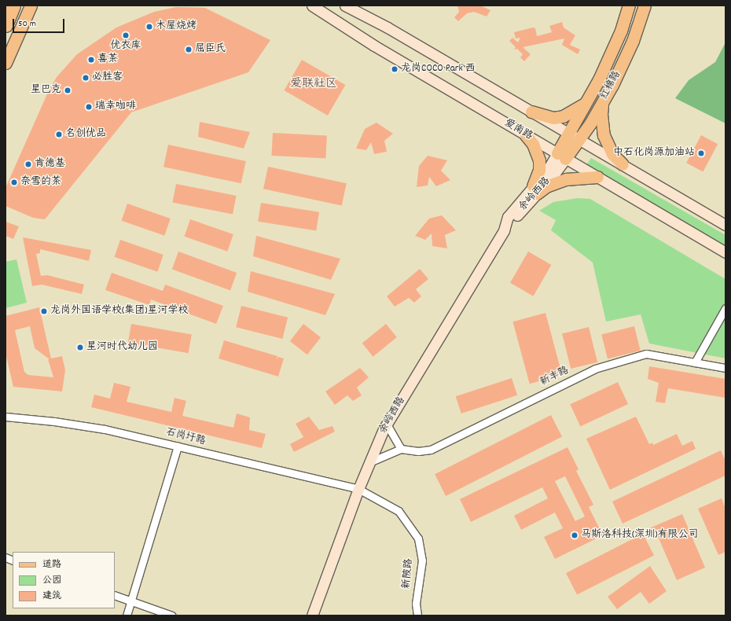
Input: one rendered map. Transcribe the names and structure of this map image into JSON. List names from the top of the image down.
{
  "streets": {
    "main road": ["红棉路", "爱南路", "余岭西路"],
    "street": ["新丰路", "石岗圩路", "新陂路"]
  },
  "crossings": [
    ["红棉路", "爱南路"],
    ["红棉路", "余岭西路"],
    ["爱南路", "余岭西路"],
    ["余岭西路", "石岗圩路"],
    ["余岭西路", "新陂路"],
    ["石岗圩路", "新陂路"]
  ],
  "districts": ["爱联社区"],
  "places": [
    "木屋烧烤",
    "优衣库",
    "屈臣氏",
    "喜茶",
    "龙岗COCO Park 西",
    "必胜客",
    "星巴克",
    "瑞幸咖啡",
    "名创优品",
    "中石化岗源加油站",
    "肯德基",
    "奈雪的茶",
    "龙岗外国语学校(集团)星河学校",
    "星河时代幼儿园",
    "马斯洛科技(深圳)有限公司"
  ],
  "legend": ["道路", "公园", "建筑"],
  "scale_bar": "50 m"
}
